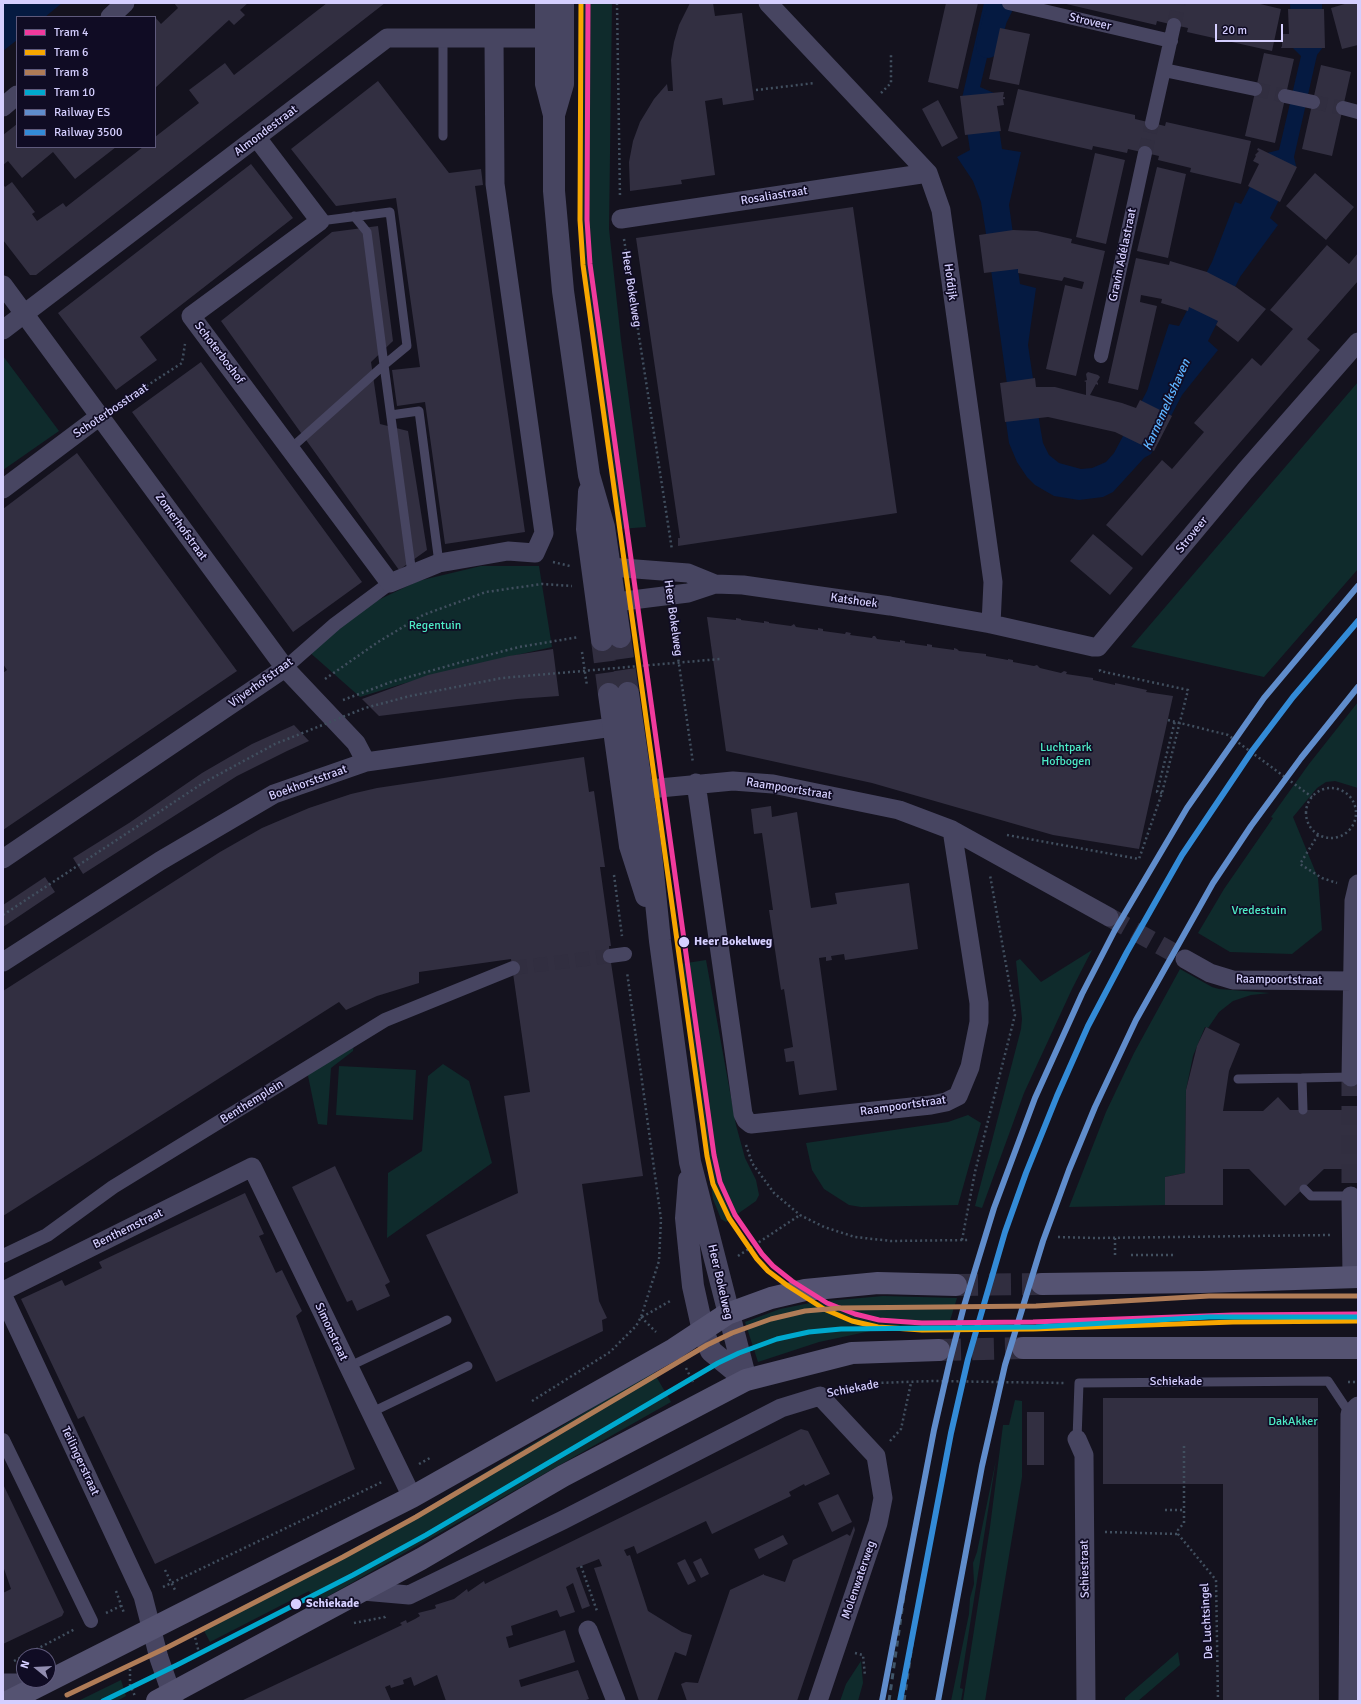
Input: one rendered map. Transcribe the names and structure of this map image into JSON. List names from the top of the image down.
{
  "streets": {
    "street": [
      "Stroveer",
      "Almondestraat",
      "Rosaliastraat",
      "Gravin Adélastraat",
      "Hofdijk",
      "Heer Bokelweg",
      "Schoterboshof",
      "Schoterbosstraat",
      "Zomerhofstraat",
      "Katshoek",
      "Vijverhofstraat",
      "Boekhorststraat",
      "Raampoortstraat",
      "Benthemplein",
      "Benthemstraat",
      "Simonstraat",
      "Schiekade",
      "Teilingerstraat",
      "Schiestraat",
      "Molenwaterweg"
    ],
    "path": ["De Luchtsingel"]
  },
  "crossings": [
    ["Almondestraat", "Zomerhofstraat"],
    ["Almondestraat", "Vijverhofstraat"],
    ["Rosaliastraat", "Hofdijk"],
    ["Rosaliastraat", "Heer Bokelweg"],
    ["Hofdijk", "Katshoek"],
    ["Heer Bokelweg", "Katshoek"],
    ["Heer Bokelweg", "Boekhorststraat"],
    ["Heer Bokelweg", "Raampoortstraat"],
    ["Schoterboshof", "Schoterbosstraat"],
    ["Schoterboshof", "Vijverhofstraat"],
    ["Schoterbosstraat", "Zomerhofstraat"],
    ["Zomerhofstraat", "Vijverhofstraat"],
    ["Zomerhofstraat", "Boekhorststraat"],
    ["Benthemstraat", "Simonstraat"]
  ],
  "water": ["Karnemelkshaven"],
  "parks": [
    "Regentuin",
    "Luchtpark Hofbogen",
    "Vredestuin",
    "DakAkker"
  ],
  "places": ["Heer Bokelweg", "Schiekade"],
  "lines": [
    "tram line 4",
    "tram line 6",
    "rail line ES",
    "rail line 3500",
    "tram line 8",
    "tram line 10"
  ],
  "legend": [
    "Tram 4",
    "Tram 6",
    "Tram 8",
    "Tram 10",
    "Railway ES",
    "Railway 3500"
  ],
  "scale_bar": "20 m",
  "north": "left"
}
